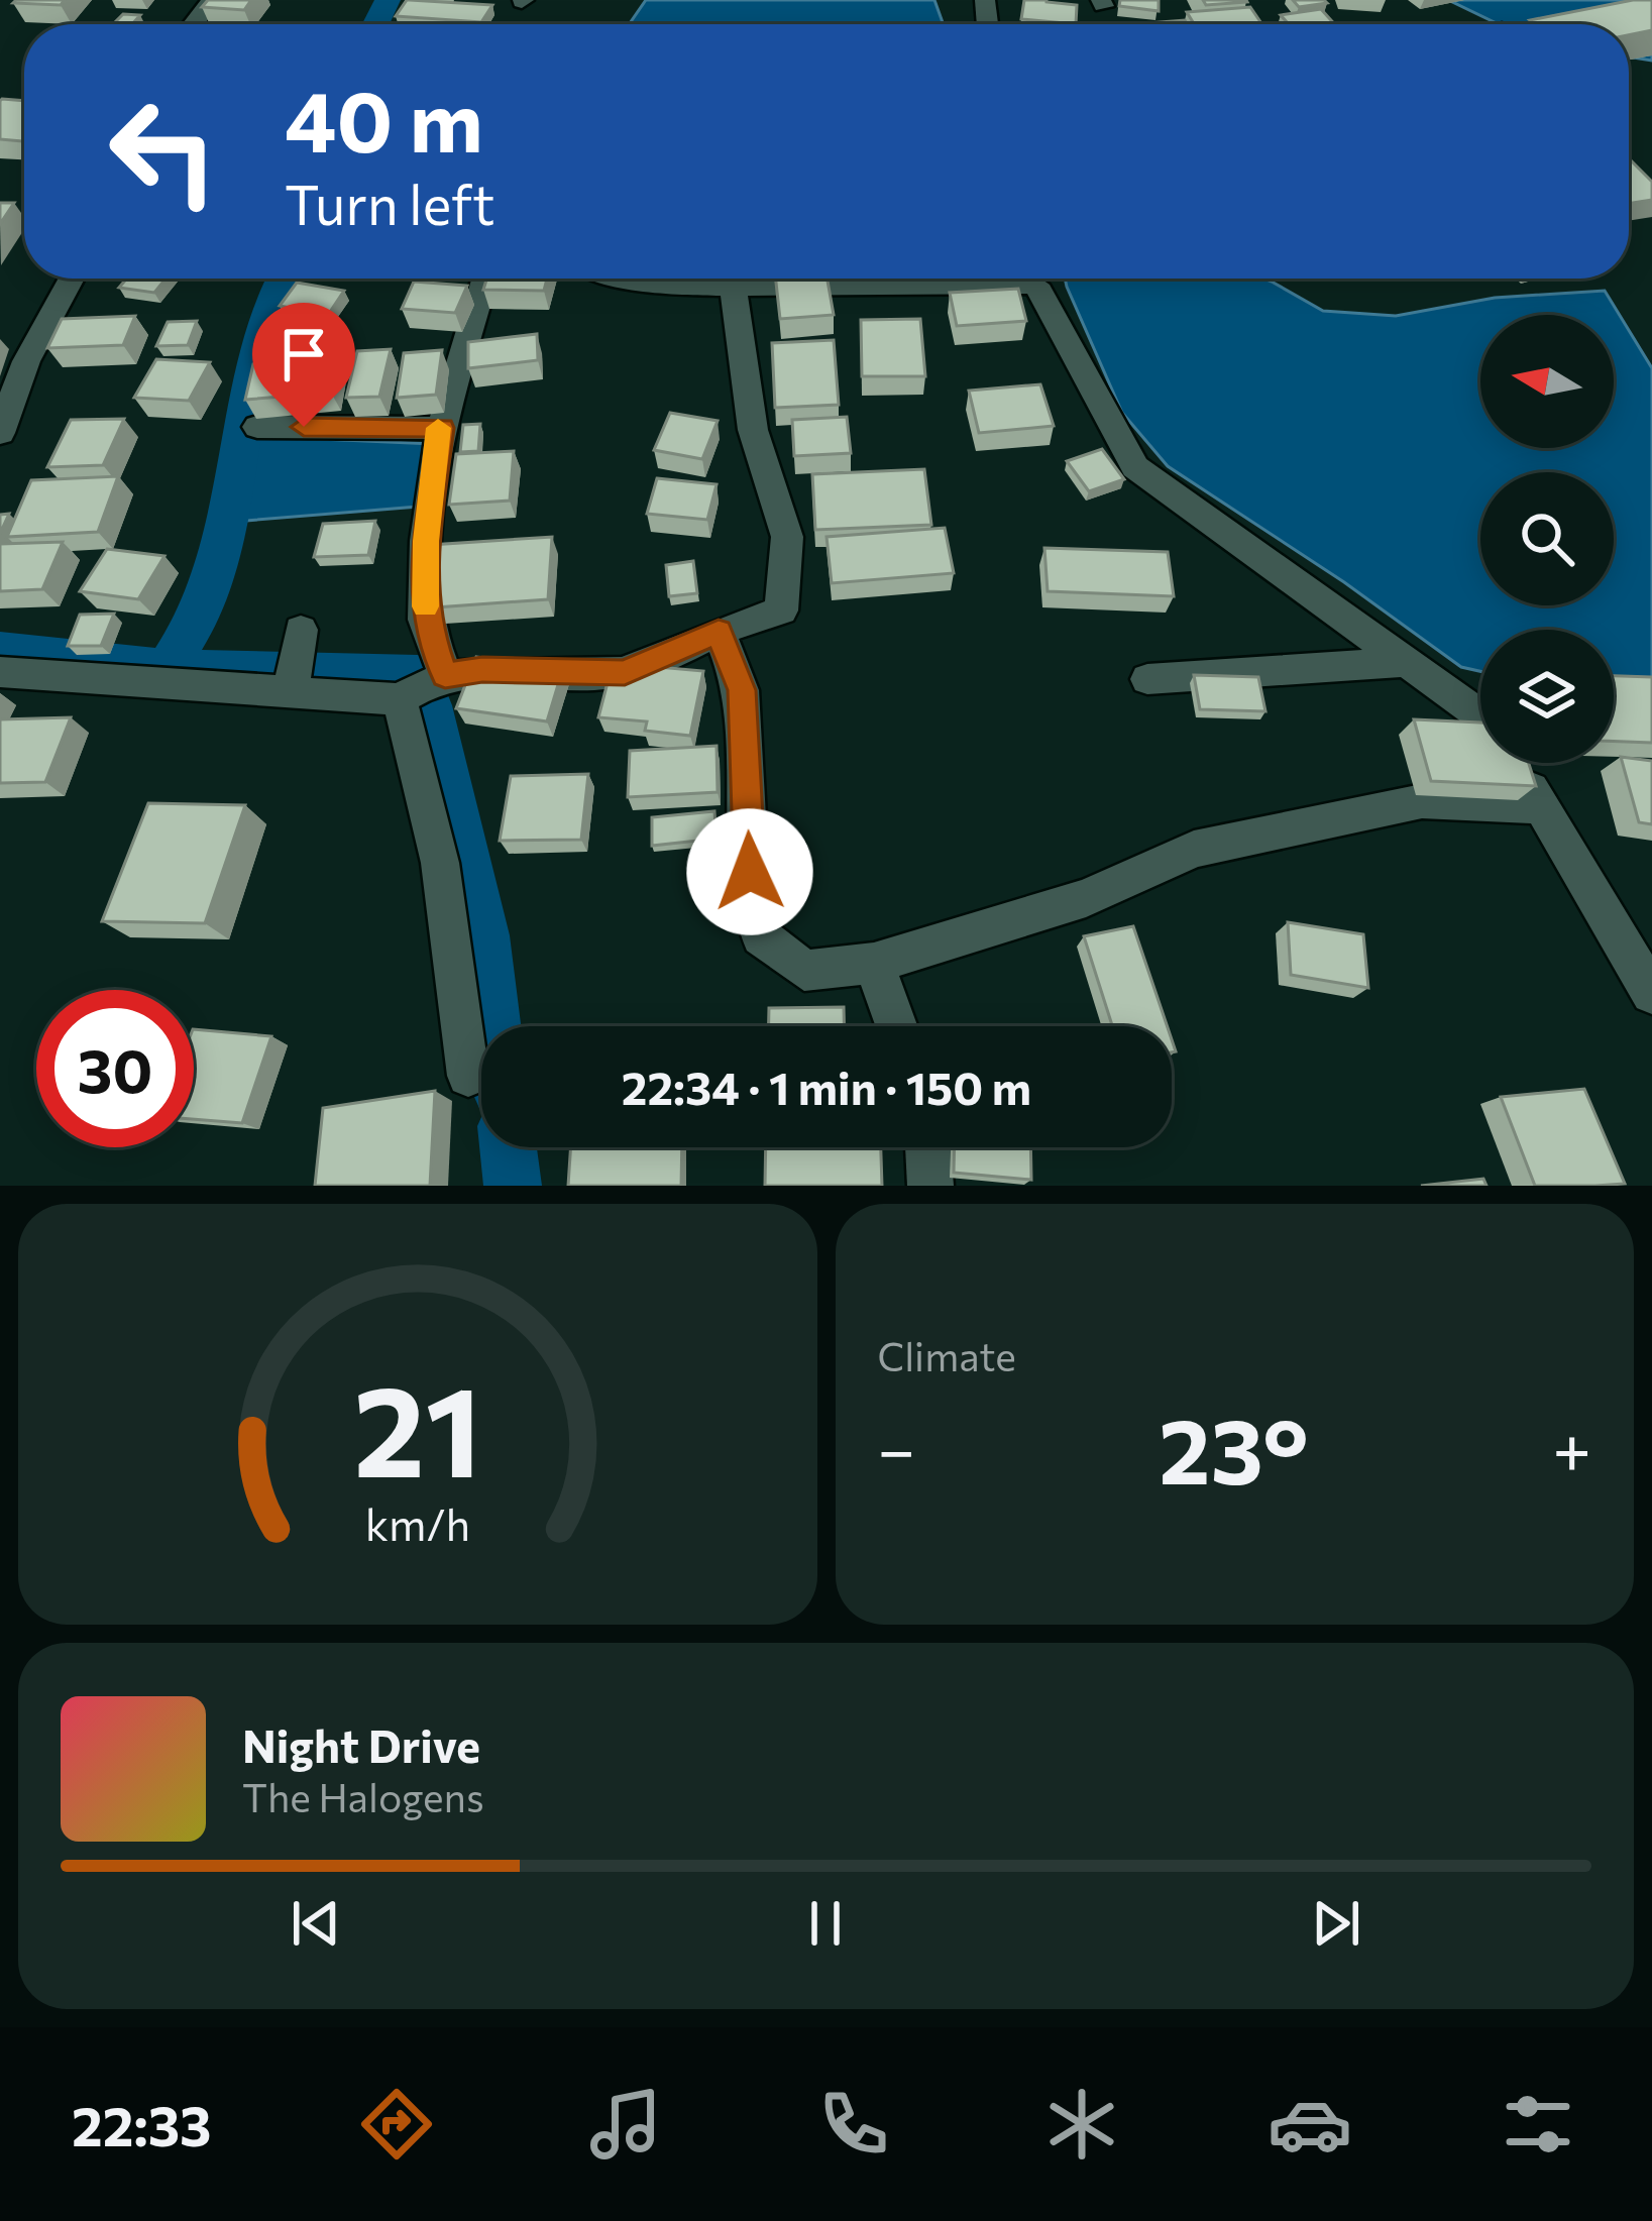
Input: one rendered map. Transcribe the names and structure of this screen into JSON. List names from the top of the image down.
{
  "north": "left",
  "page": {
    "turn": ["40 m", "Turn left"],
    "limit": "30",
    "trip": "22:34 · 1 min · 150 m",
    "tile": "Climate",
    "heat": ["−", "23°", "+"],
    "song": ["Night Drive", "The Halogens"],
    "tabs": "22:33",
    "gauge": ["21", "km/h"]
  }
}
